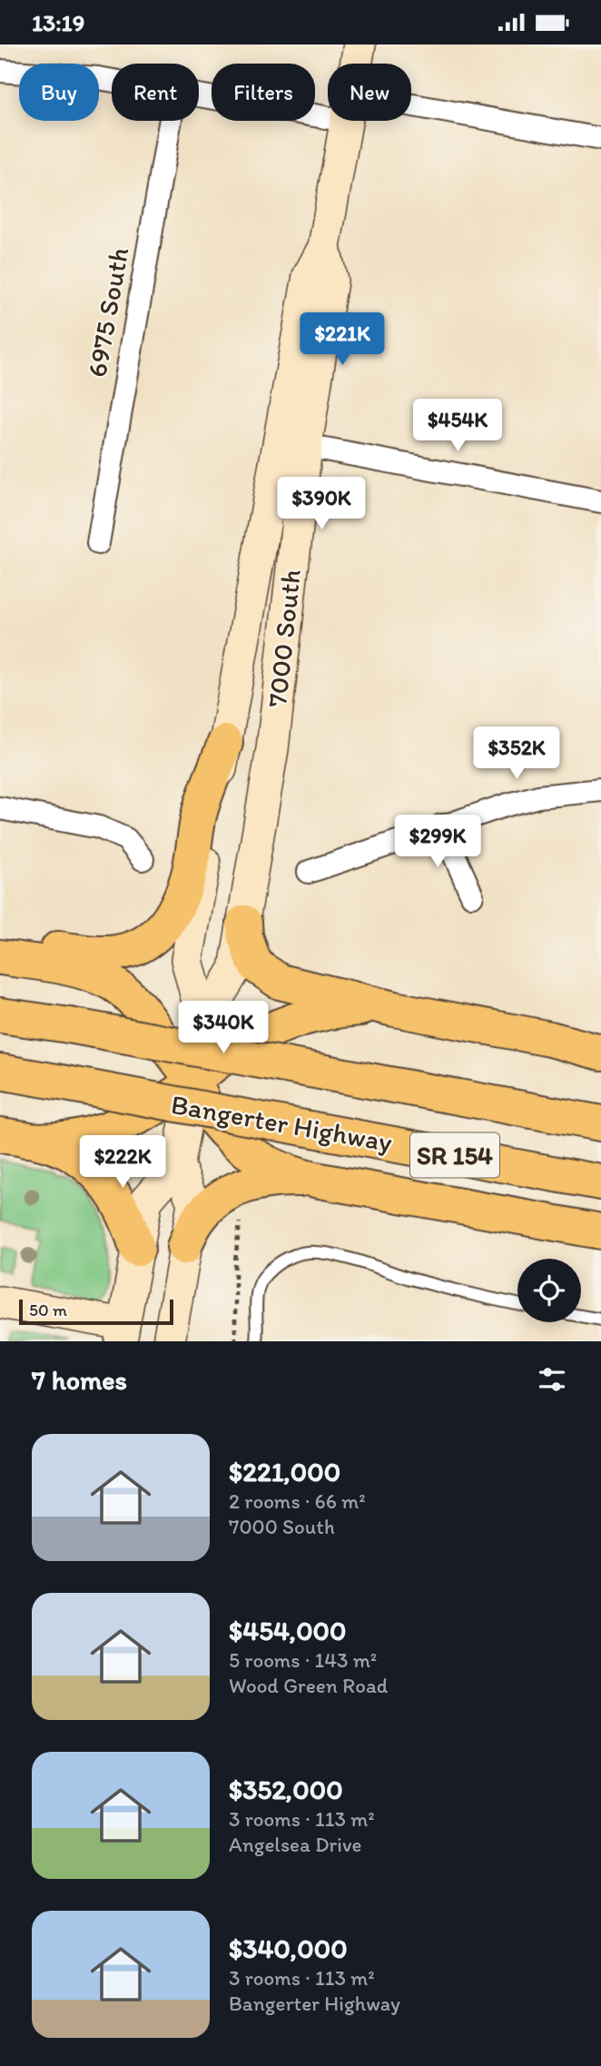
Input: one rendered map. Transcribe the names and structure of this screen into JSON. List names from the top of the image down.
{
  "streets": {
    "highway": ["Bangerter Highway", "SR 154"],
    "main road": ["7000 South"],
    "street": ["6975 South"]
  },
  "scale_bar": "50 m",
  "page": {
    "status": "13:19",
    "chip": [
      "Buy",
      "Rent",
      "Filters",
      "New"
    ],
    "price": [
      "$221K",
      "$454K",
      "$390K",
      "$352K",
      "$299K",
      "$340K",
      "$222K"
    ],
    "scale": "50 m",
    "heading": "7 homes",
    "list": [
      {
        "name": "$221,000",
        "note": "2 rooms · 66 m² · 7000 South"
      },
      {
        "name": "$454,000",
        "note": "5 rooms · 143 m² · Wood Green Road"
      },
      {
        "name": "$352,000",
        "note": "3 rooms · 113 m² · Angelsea Drive"
      },
      {
        "name": "$340,000",
        "note": "3 rooms · 113 m² · Bangerter Highway"
      }
    ]
  }
}
